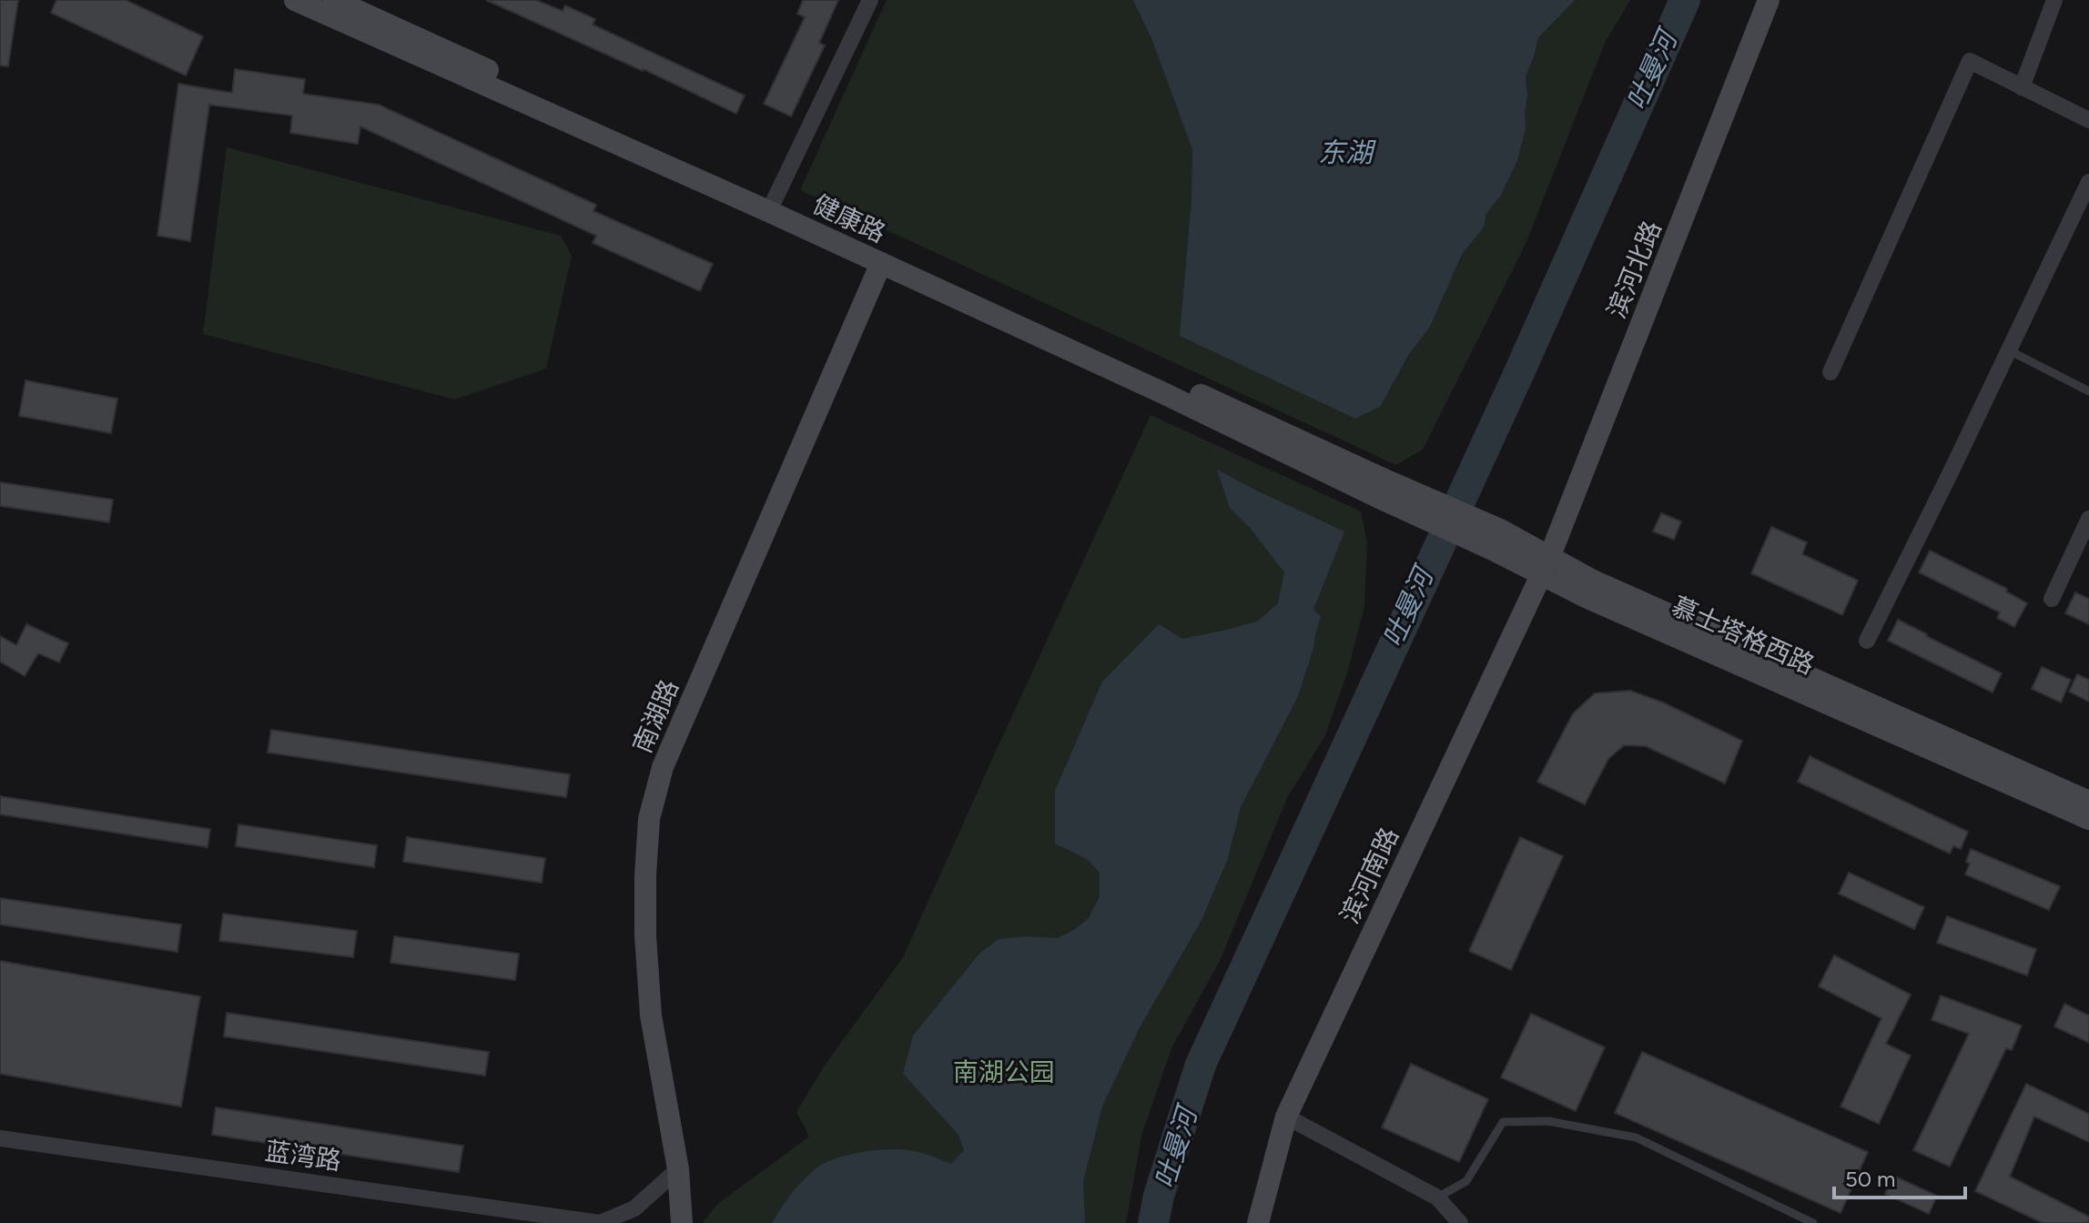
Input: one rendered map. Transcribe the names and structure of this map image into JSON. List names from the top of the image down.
{
  "streets": {
    "main road": [
      "健康路",
      "滨河北路",
      "慕士塔格西路",
      "南湖路",
      "滨河南路"
    ],
    "street": ["蓝湾路"]
  },
  "crossings": [
    ["健康路", "慕士塔格西路"],
    ["健康路", "南湖路"],
    ["滨河北路", "慕士塔格西路"],
    ["滨河北路", "滨河南路"],
    ["慕士塔格西路", "滨河南路"],
    ["南湖路", "蓝湾路"]
  ],
  "water": ["吐曼河", "东湖"],
  "parks": ["南湖公园"],
  "scale_bar": "50 m"
}
